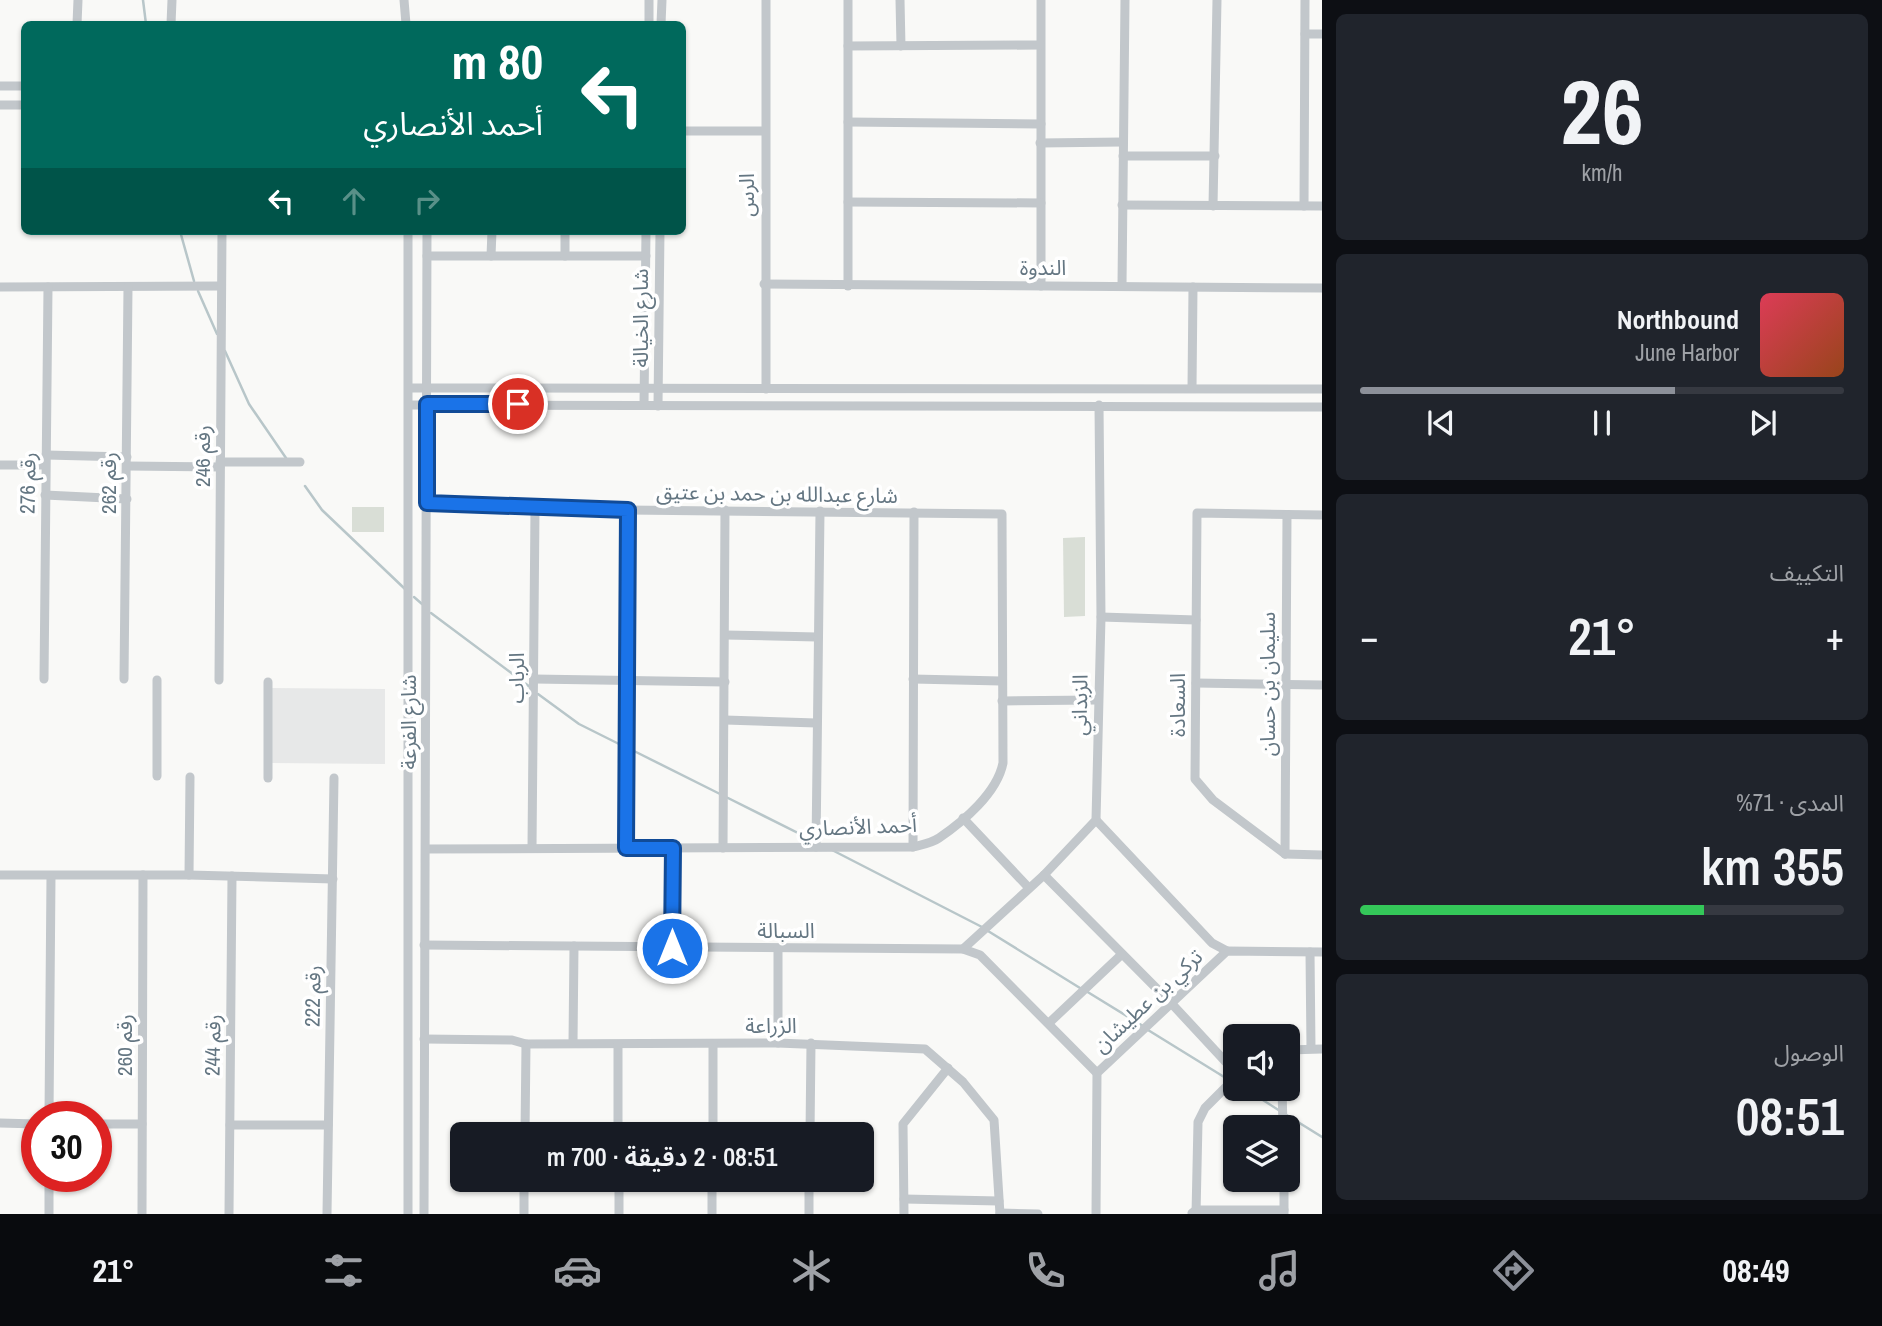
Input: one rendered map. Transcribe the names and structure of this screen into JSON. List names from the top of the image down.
{
  "streets": {
    "street": [
      "الرس",
      "الندوة",
      "شارع الخيالة",
      "رقم 246",
      "رقم 276",
      "رقم 262",
      "شارع عبدالله بن حمد بن عتيق",
      "الرباب",
      "سليمان بن حسان",
      "الزبداني",
      "السعادة",
      "شارع الفرعة",
      "أحمد الأنصاري",
      "السبالة",
      "رقم 222",
      "تركي بن عطيشان",
      "الزراعة",
      "رقم 260",
      "رقم 244"
    ]
  },
  "crossings": [
    ["الرس", "الندوة"],
    ["شارع عبدالله بن حمد بن عتيق", "الرباب"],
    ["شارع عبدالله بن حمد بن عتيق", "شارع الفرعة"],
    ["شارع عبدالله بن حمد بن عتيق", "أحمد الأنصاري"],
    ["الرباب", "أحمد الأنصاري"],
    ["سليمان بن حسان", "السعادة"],
    ["شارع الفرعة", "أحمد الأنصاري"],
    ["شارع الفرعة", "السبالة"],
    ["شارع الفرعة", "الزراعة"]
  ],
  "page": {
    "tile": [
      ["26", "km/h"],
      "التكييف",
      ["المدى · 71%", "355 km"],
      ["الوصول", "08:51"]
    ],
    "turn": ["80 m", "أحمد الأنصاري"],
    "song": ["Northbound", "June Harbor"],
    "heat": ["−", "21°", "+"],
    "limit": "30",
    "trip": "08:51 · 2 دقيقة · 700 m",
    "tabs": ["08:49", "21°"]
  }
}
